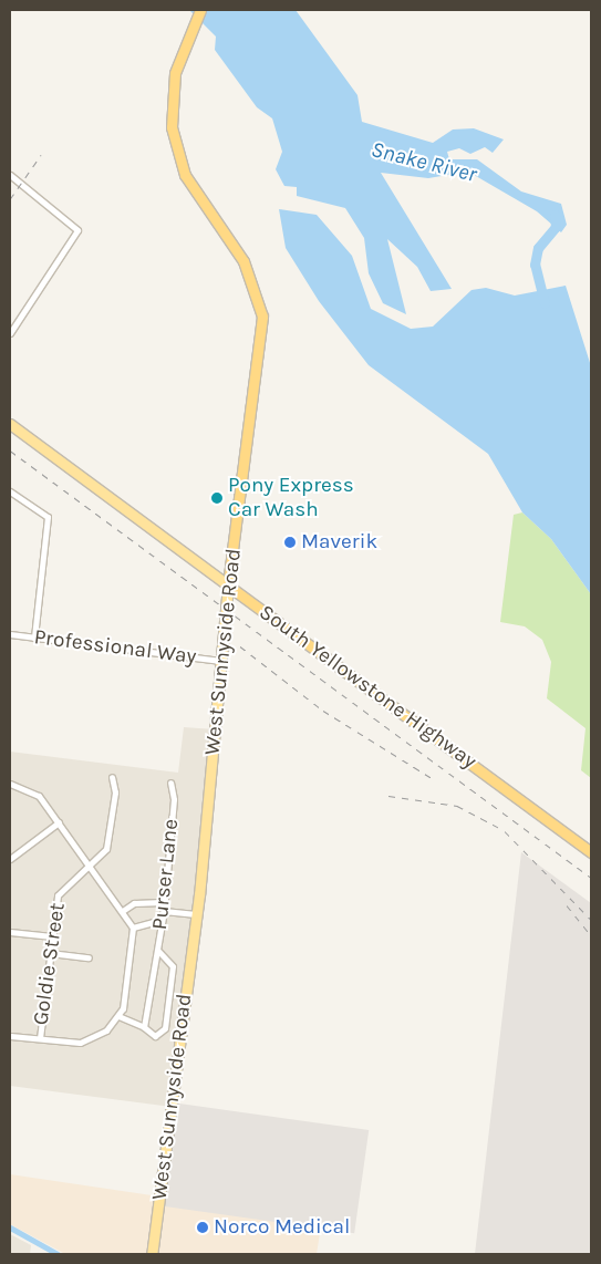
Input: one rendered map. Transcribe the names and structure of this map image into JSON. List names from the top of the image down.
{
  "streets": {
    "highway": ["West Sunnyside Road", "South Yellowstone Highway"],
    "street": ["Professional Way", "Purser Lane", "Goldie Street"]
  },
  "crossings": [
    ["Professional Way", "West Sunnyside Road"],
    ["West Sunnyside Road", "South Yellowstone Highway"]
  ],
  "water": ["Snake River"],
  "places": ["Pony Express Car Wash", "Maverik", "Norco Medical"]
}
